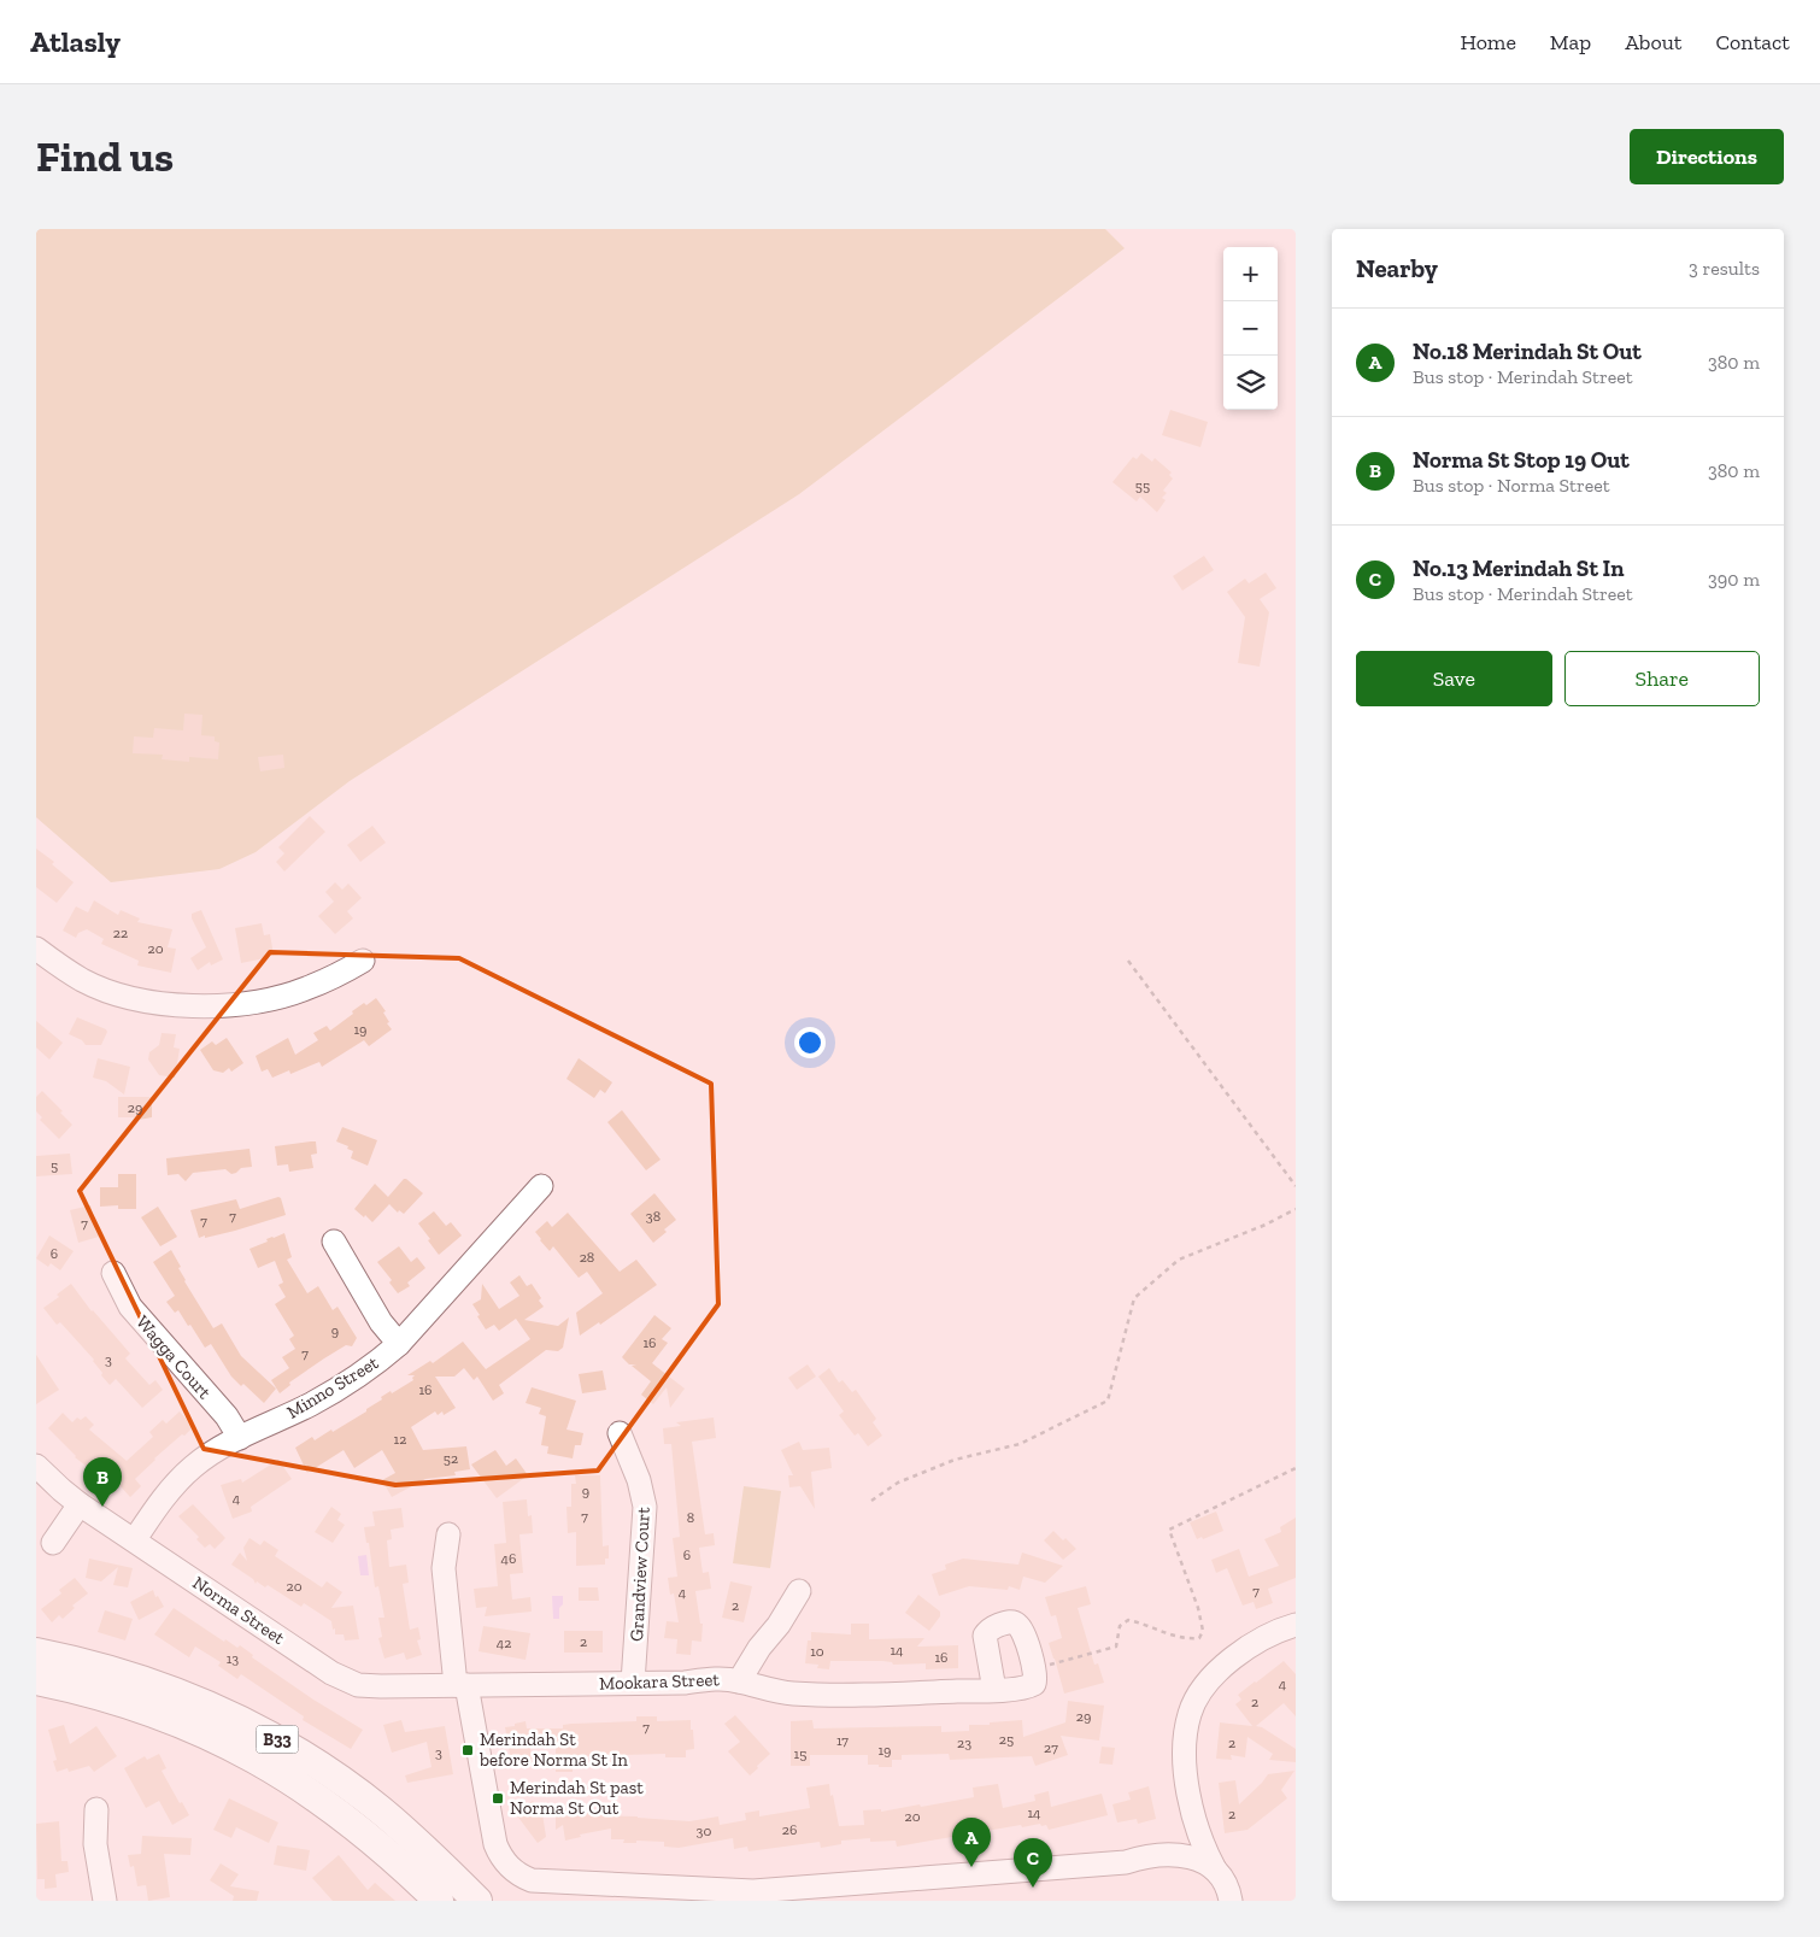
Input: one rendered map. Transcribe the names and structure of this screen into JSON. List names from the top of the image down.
{
  "streets": {
    "main road": ["B33"],
    "street": [
      "Wagga Court",
      "Minno Street",
      "Grandview Court",
      "Norma Street",
      "Mookara Street"
    ]
  },
  "crossings": [
    ["Wagga Court", "Minno Street"],
    ["Minno Street", "Norma Street"],
    ["Grandview Court", "Mookara Street"],
    ["Norma Street", "Mookara Street"]
  ],
  "places": {
    "transit": ["Merindah St before Norma St In", "Merindah St past Norma St Out"]
  },
  "house_numbers": [
    "55",
    "22",
    "20",
    "19",
    "29",
    "5",
    "7",
    "38",
    "7",
    "7",
    "6",
    "28",
    "9",
    "16",
    "7",
    "3",
    "16",
    "12",
    "52",
    "9",
    "4",
    "7",
    "8",
    "6",
    "46",
    "20",
    "7",
    "4",
    "2",
    "2",
    "42",
    "14",
    "10",
    "16",
    "13",
    "4",
    "2",
    "29",
    "7",
    "25",
    "17",
    "23",
    "2",
    "27",
    "19",
    "3",
    "15",
    "14",
    "2",
    "20",
    "26",
    "30"
  ],
  "page": {
    "header": "Atlasly",
    "nav": [
      "Home",
      "Map",
      "About",
      "Contact"
    ],
    "buttons": [
      "Directions",
      ["Save", "Share"]
    ],
    "title": "Find us",
    "heading": ["Nearby", "3 results"],
    "map_buttons": ["+", "−"],
    "list": [
      {
        "mark": "A",
        "name": "No.18 Merindah St Out",
        "note": "Bus stop · Merindah Street",
        "value": "380 m"
      },
      {
        "mark": "B",
        "name": "Norma St Stop 19 Out",
        "note": "Bus stop · Norma Street",
        "value": "380 m"
      },
      {
        "mark": "C",
        "name": "No.13 Merindah St In",
        "note": "Bus stop · Merindah Street",
        "value": "390 m"
      }
    ],
    "pins": ["B", "A", "C"]
  }
}
